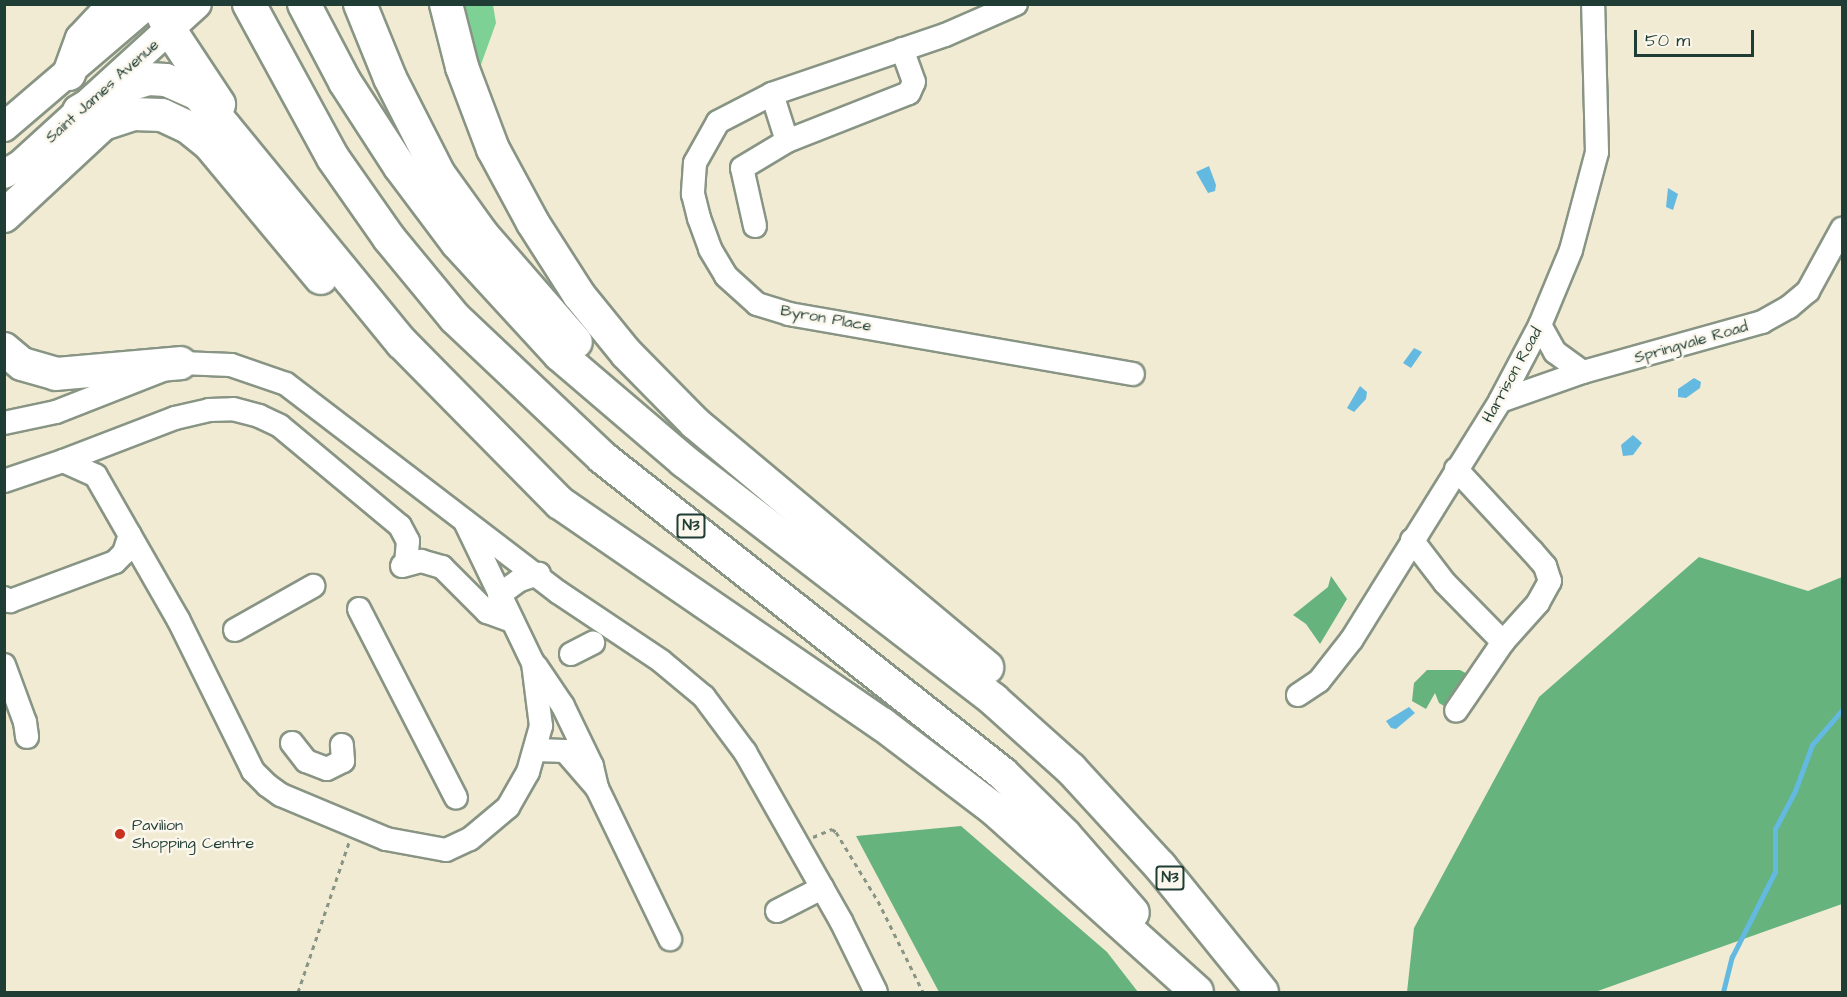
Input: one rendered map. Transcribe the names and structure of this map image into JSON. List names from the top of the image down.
{
  "streets": {
    "highway": ["N3"],
    "main road": ["Saint James Avenue"],
    "street": ["Byron Place", "Springvale Road", "Harrison Road"]
  },
  "crossings": [
    ["Springvale Road", "Harrison Road"]
  ],
  "places": ["Pavilion Shopping Centre"],
  "scale_bar": "50 m"
}
